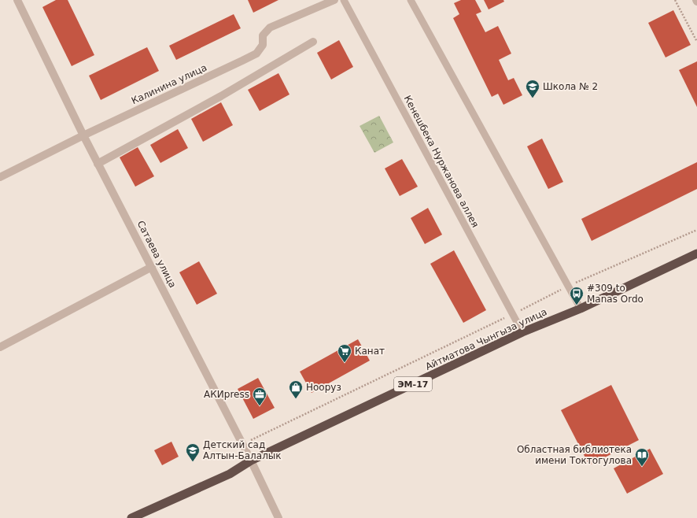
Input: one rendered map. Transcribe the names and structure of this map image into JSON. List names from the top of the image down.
{
  "streets": {
    "highway": ["Айтматова Чынгыза улица", "ЭМ-17"],
    "street": ["Калинина улица", "Кенешбека Нуржанова аллея", "Сатаева улица"]
  },
  "crossings": [
    ["Калинина улица", "Сатаева улица"],
    ["Кенешбека Нуржанова аллея", "Айтматова Чынгыза улица"],
    ["Сатаева улица", "Айтматова Чынгыза улица"]
  ],
  "places": {
    "school or university": ["Школа № 2", "Детский сад Алтын-Балалык"],
    "bus stop": ["#309 to Manas Ordo"],
    "supermarket": ["Канат"],
    "shop": ["Нооруз"],
    "office": ["АКИpress"],
    "library": ["Областная библиотека имени Токтогулова"]
  }
}
